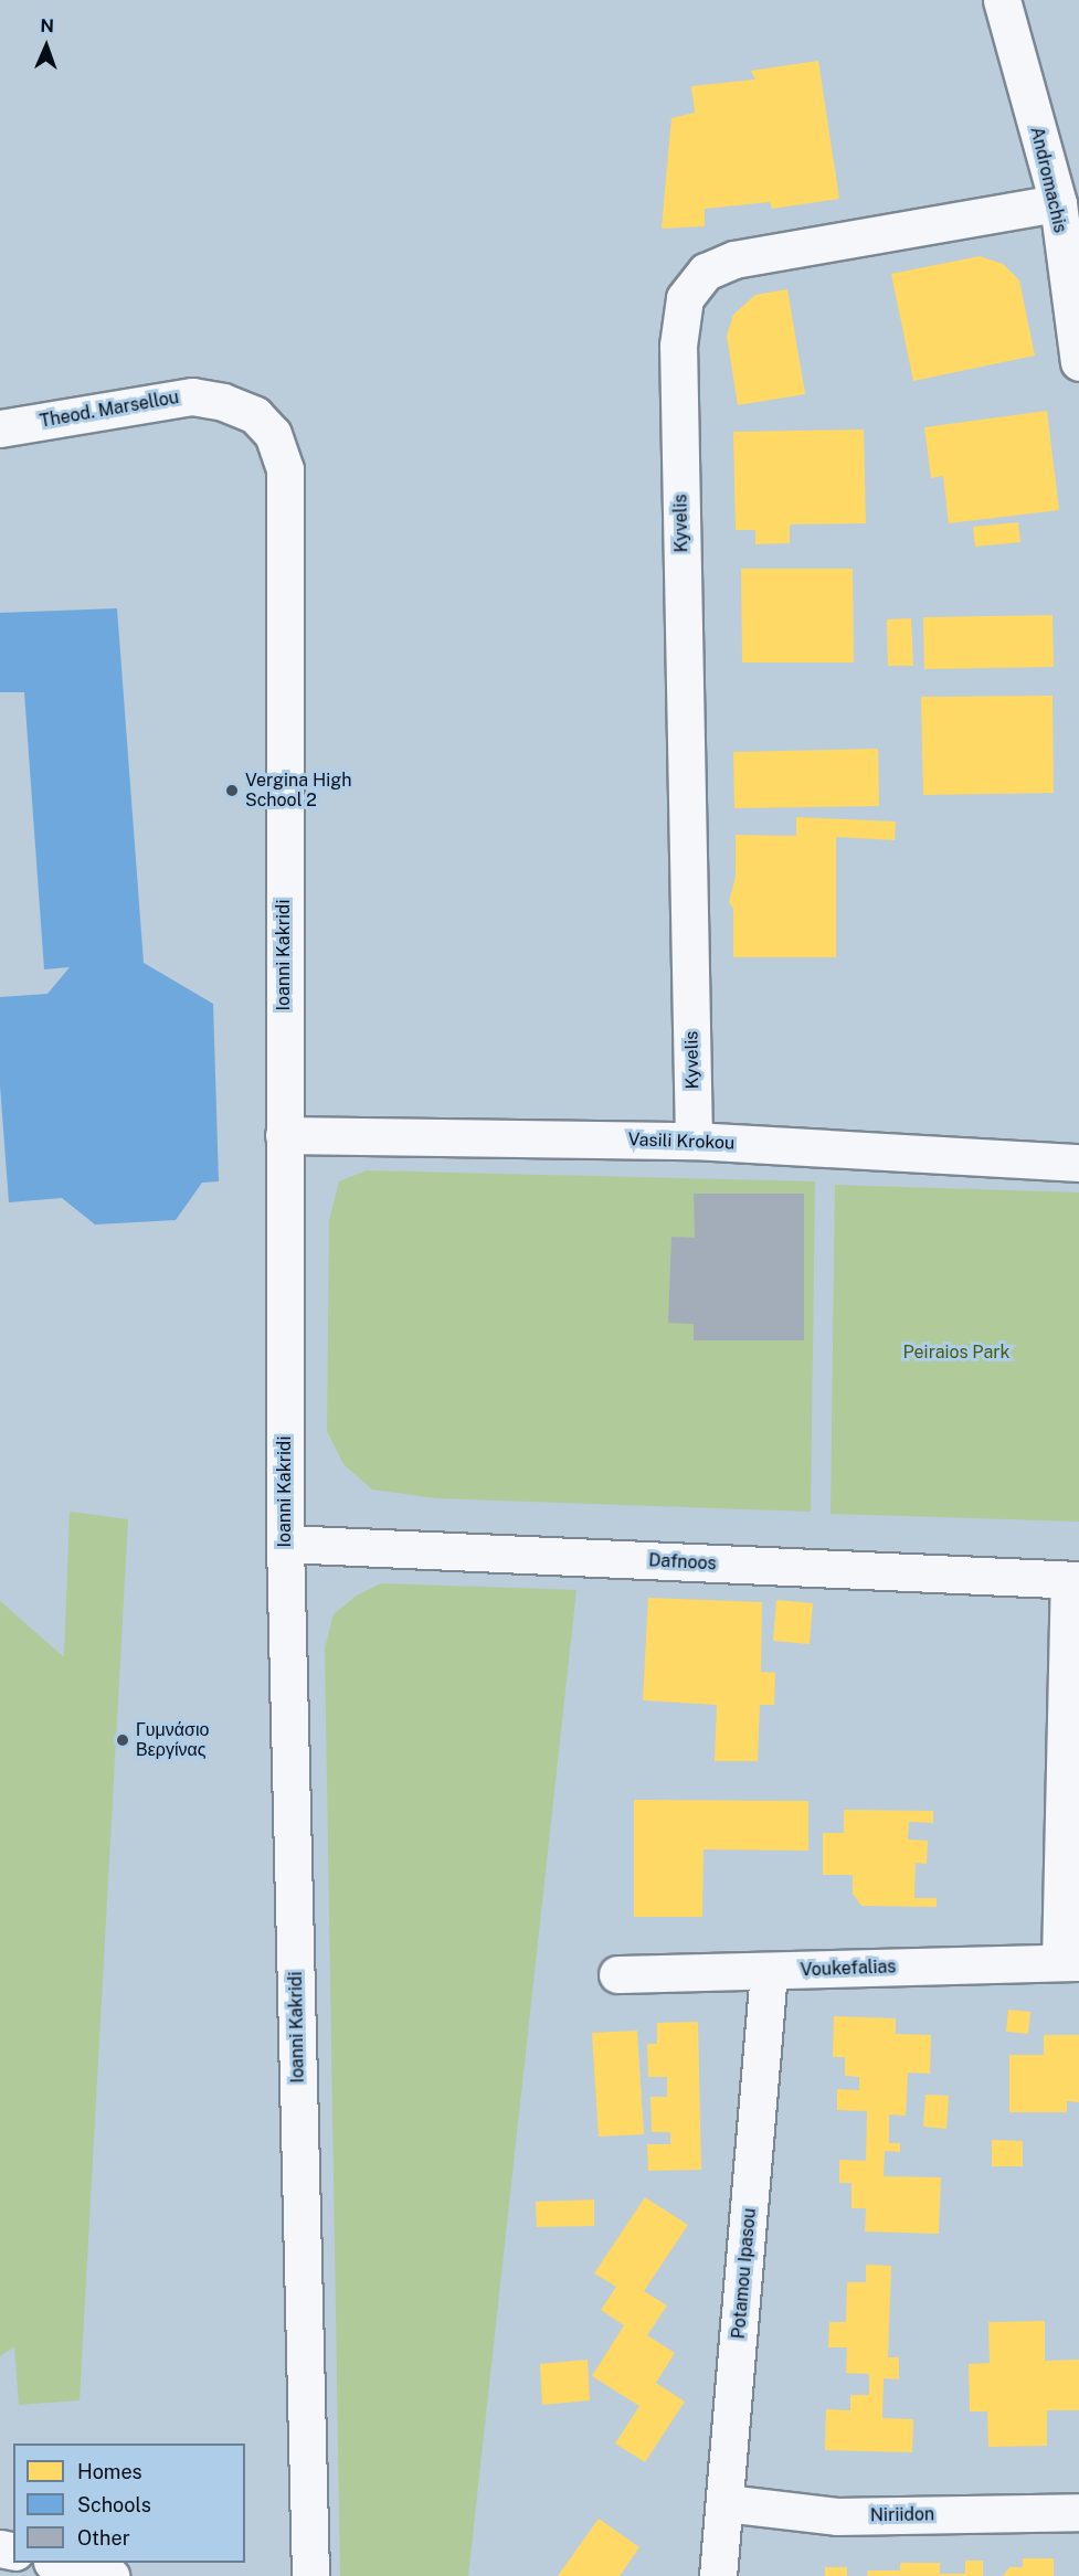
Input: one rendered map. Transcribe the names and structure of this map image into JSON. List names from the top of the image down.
{
  "streets": {
    "street": [
      "Andromachis",
      "Theod. Marsellou",
      "Kyvelis",
      "Ioanni Kakridi",
      "Vasili Krokou",
      "Dafnoos",
      "Voukefalias",
      "Potamou Ipasou",
      "Niriidon"
    ]
  },
  "crossings": [
    ["Andromachis", "Kyvelis"],
    ["Theod. Marsellou", "Ioanni Kakridi"],
    ["Kyvelis", "Vasili Krokou"],
    ["Ioanni Kakridi", "Vasili Krokou"],
    ["Ioanni Kakridi", "Dafnoos"],
    ["Voukefalias", "Potamou Ipasou"],
    ["Potamou Ipasou", "Niriidon"]
  ],
  "parks": ["Peiraios Park"],
  "places": ["Vergina High School 2", "Γυμνάσιο Βεργίνας"],
  "legend": ["Homes", "Schools", "Other"],
  "north": "top"
}
